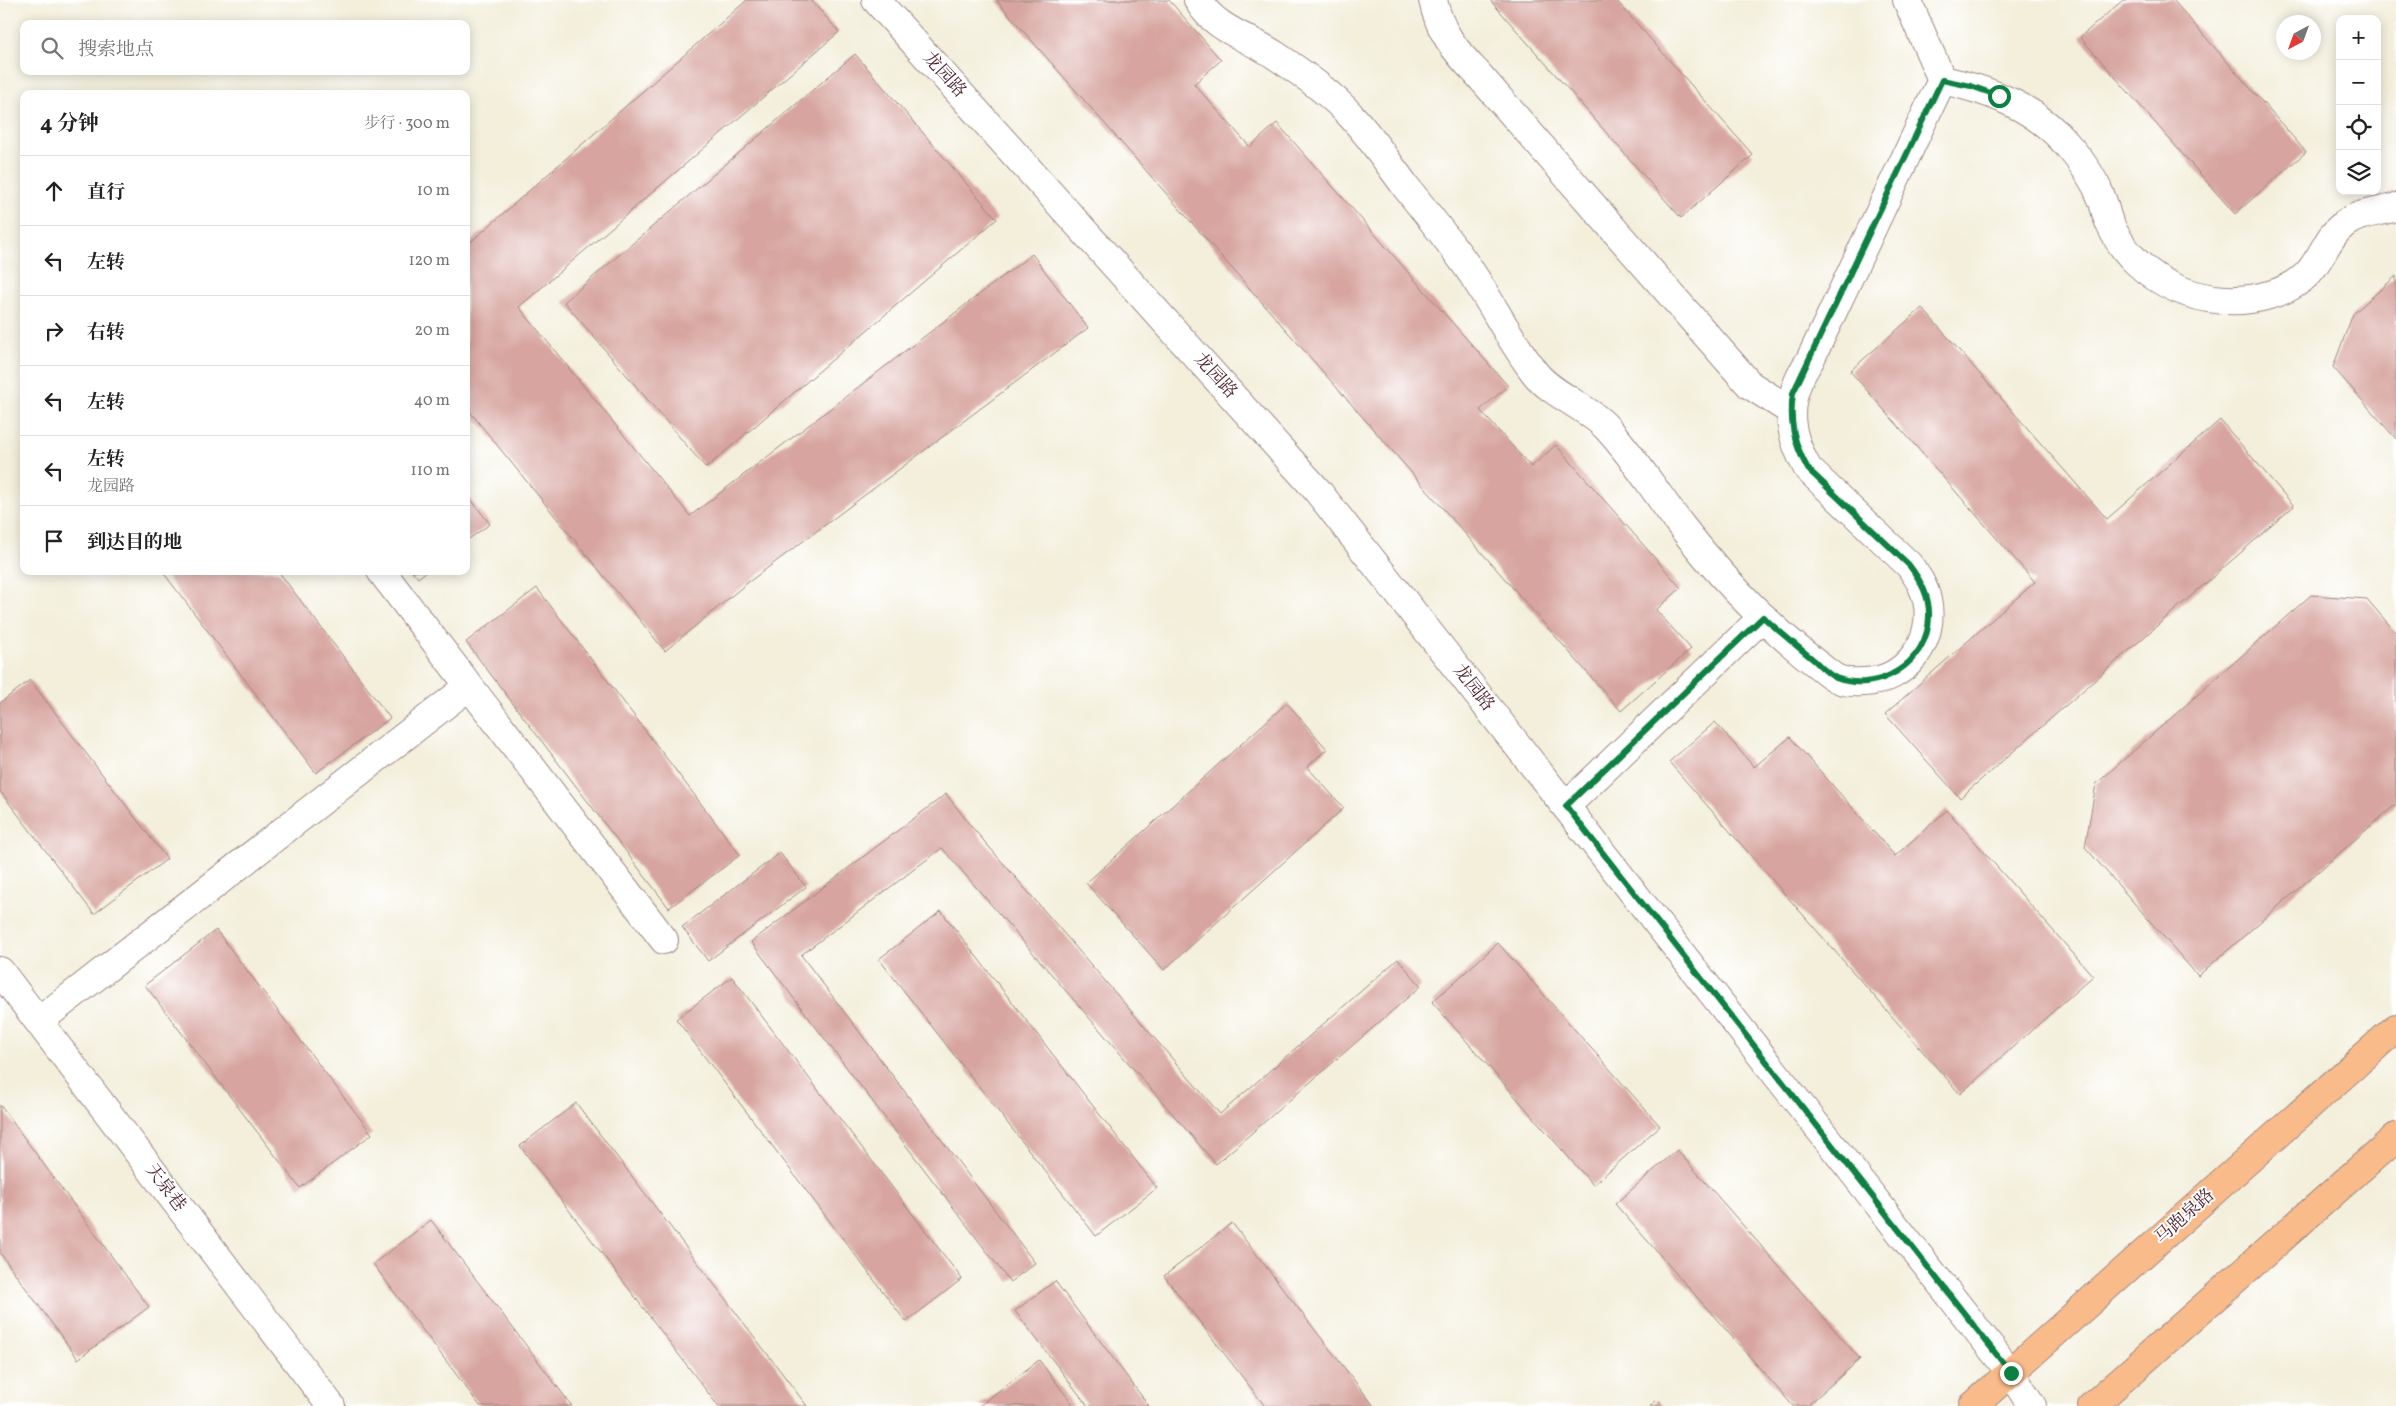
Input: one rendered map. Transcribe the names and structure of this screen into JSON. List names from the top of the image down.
{
  "streets": {
    "main road": ["马跑泉路"],
    "street": ["龙园路", "天泉巷"]
  },
  "crossings": [
    ["龙园路", "马跑泉路"]
  ],
  "north": "bottom left",
  "page": {
    "map_buttons": ["+", "−"],
    "search": "搜索地点",
    "heading": ["4 分钟", "步行 · 300 m"],
    "list": [
      ["直行", "10 m"],
      ["左转", "120 m"],
      ["右转", "20 m"],
      ["左转", "40 m"],
      ["左转", "龙园路", "110 m"],
      "到达目的地"
    ]
  }
}
